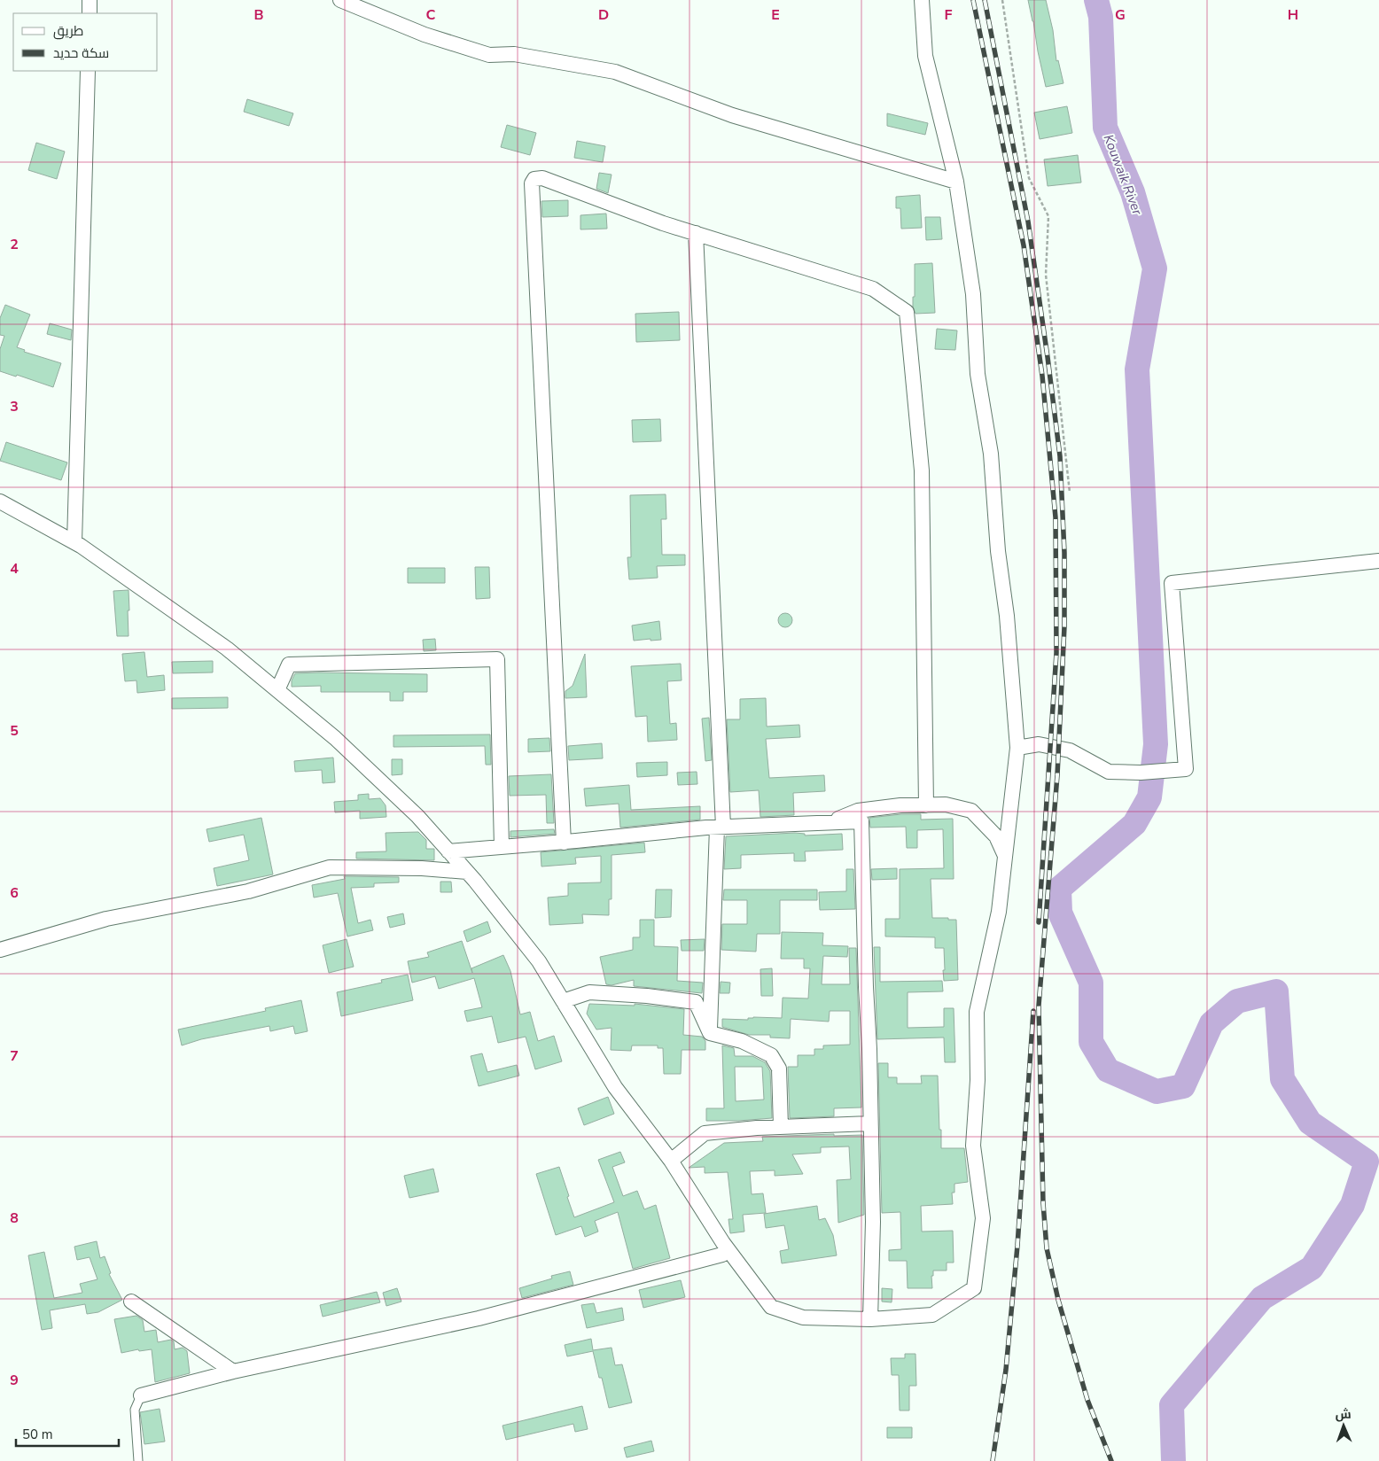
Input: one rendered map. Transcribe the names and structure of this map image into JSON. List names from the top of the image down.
{
  "water": ["Kouwaik River"],
  "legend": ["طريق", "سكة حديد"],
  "scale_bar": "50 m",
  "north": "top",
  "grid": {
    "columns": [
      "B",
      "C",
      "D",
      "E",
      "F",
      "G",
      "H"
    ],
    "rows": [
      "2",
      "3",
      "4",
      "5",
      "6",
      "7",
      "8",
      "9"
    ]
  }
}
